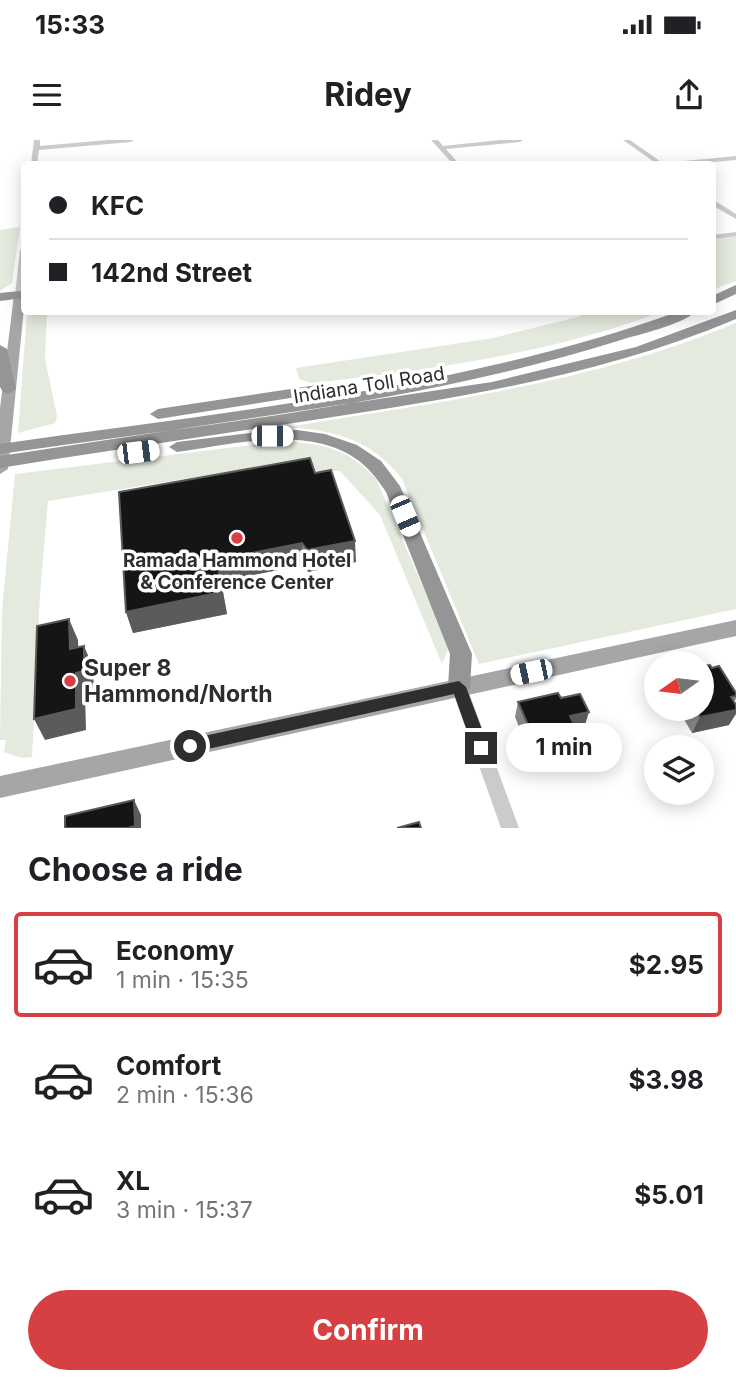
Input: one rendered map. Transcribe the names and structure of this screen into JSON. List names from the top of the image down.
{
  "streets": {
    "highway": ["Indiana Toll Road"]
  },
  "places": ["Ramada Hammond Hotel & Conference Center", "Super 8 Hammond/North"],
  "north": "left",
  "page": {
    "status": "15:33",
    "header": "Ridey",
    "banner": ["KFC", "142nd Street"],
    "bubble": "1 min",
    "heading": "Choose a ride",
    "list": [
      {
        "name": "Economy",
        "note": "1 min · 15:35",
        "value": "$2.95"
      },
      {
        "name": "Comfort",
        "note": "2 min · 15:36",
        "value": "$3.98"
      },
      {
        "name": "XL",
        "note": "3 min · 15:37",
        "value": "$5.01"
      }
    ],
    "buttons": "Confirm"
  }
}
